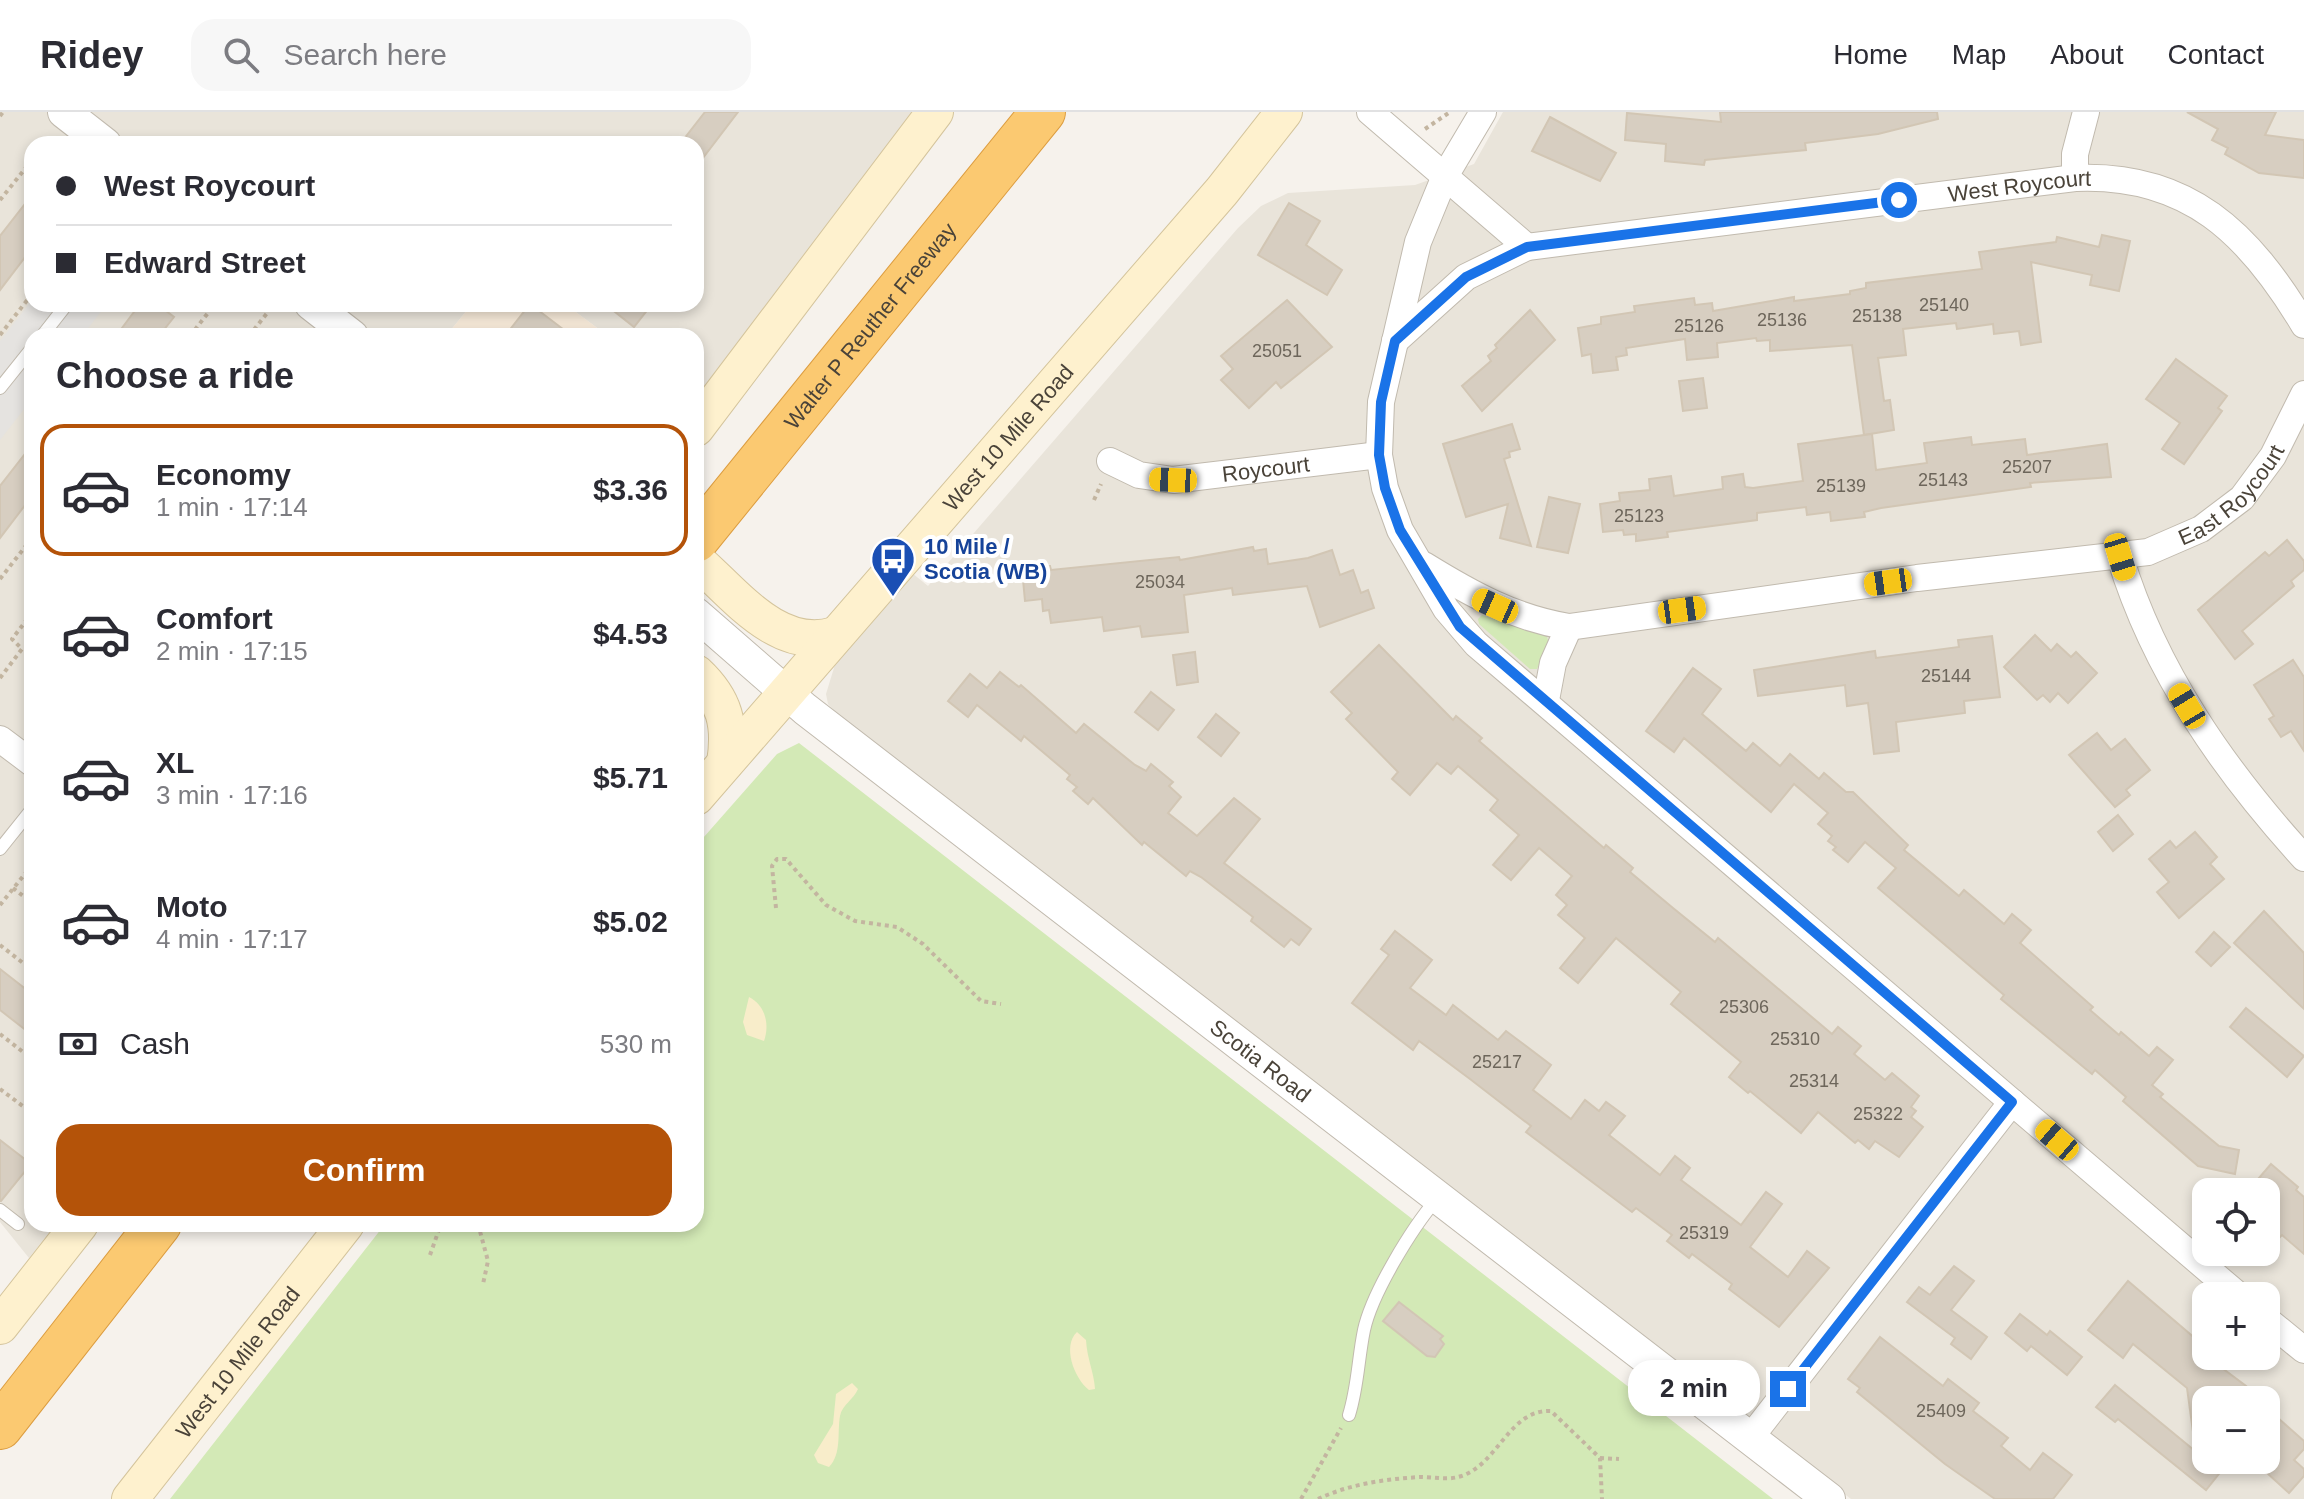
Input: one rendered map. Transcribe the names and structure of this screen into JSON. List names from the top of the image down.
{
  "streets": {
    "highway": ["Walter P Reuther Freeway"],
    "main road": ["West 10 Mile Road"],
    "street": [
      "West Roycourt",
      "Roycourt",
      "East Roycourt",
      "Scotia Road"
    ]
  },
  "crossings": [
    ["West 10 Mile Road", "Scotia Road"]
  ],
  "places": {
    "bus stop": ["10 Mile / Scotia (WB)"]
  },
  "house_numbers": [
    "25140",
    "25138",
    "25136",
    "25126",
    "25051",
    "25207",
    "25143",
    "25139",
    "25123",
    "25034",
    "25144",
    "25306",
    "25310",
    "25217",
    "25314",
    "25322",
    "25319",
    "25409"
  ],
  "page": {
    "header": "Ridey",
    "search": "Search here",
    "nav": [
      "Home",
      "Map",
      "About",
      "Contact"
    ],
    "banner": ["West Roycourt", "Edward Street"],
    "heading": "Choose a ride",
    "list": [
      {
        "name": "Economy",
        "note": "1 min · 17:14",
        "value": "$3.36"
      },
      {
        "name": "Comfort",
        "note": "2 min · 17:15",
        "value": "$4.53"
      },
      {
        "name": "XL",
        "note": "3 min · 17:16",
        "value": "$5.71"
      },
      {
        "name": "Moto",
        "note": "4 min · 17:17",
        "value": "$5.02"
      }
    ],
    "pay": ["Cash", "530 m"],
    "buttons": "Confirm",
    "map_buttons": ["+", "−"],
    "bubble": "2 min"
  }
}
